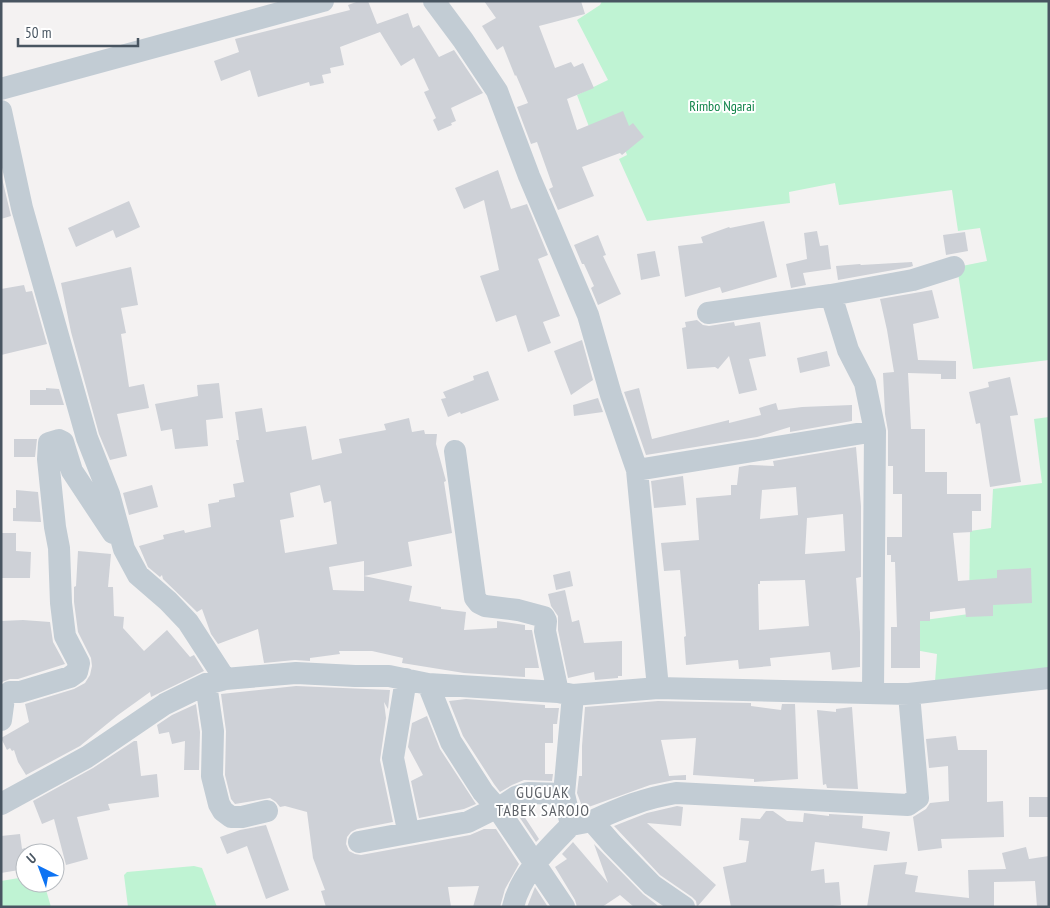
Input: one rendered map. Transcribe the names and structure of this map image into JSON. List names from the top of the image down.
{
  "districts": ["GUGUAK TABEK SAROJO"],
  "parks": ["Rimbo Ngarai"],
  "scale_bar": "50 m",
  "north": "top left"
}
